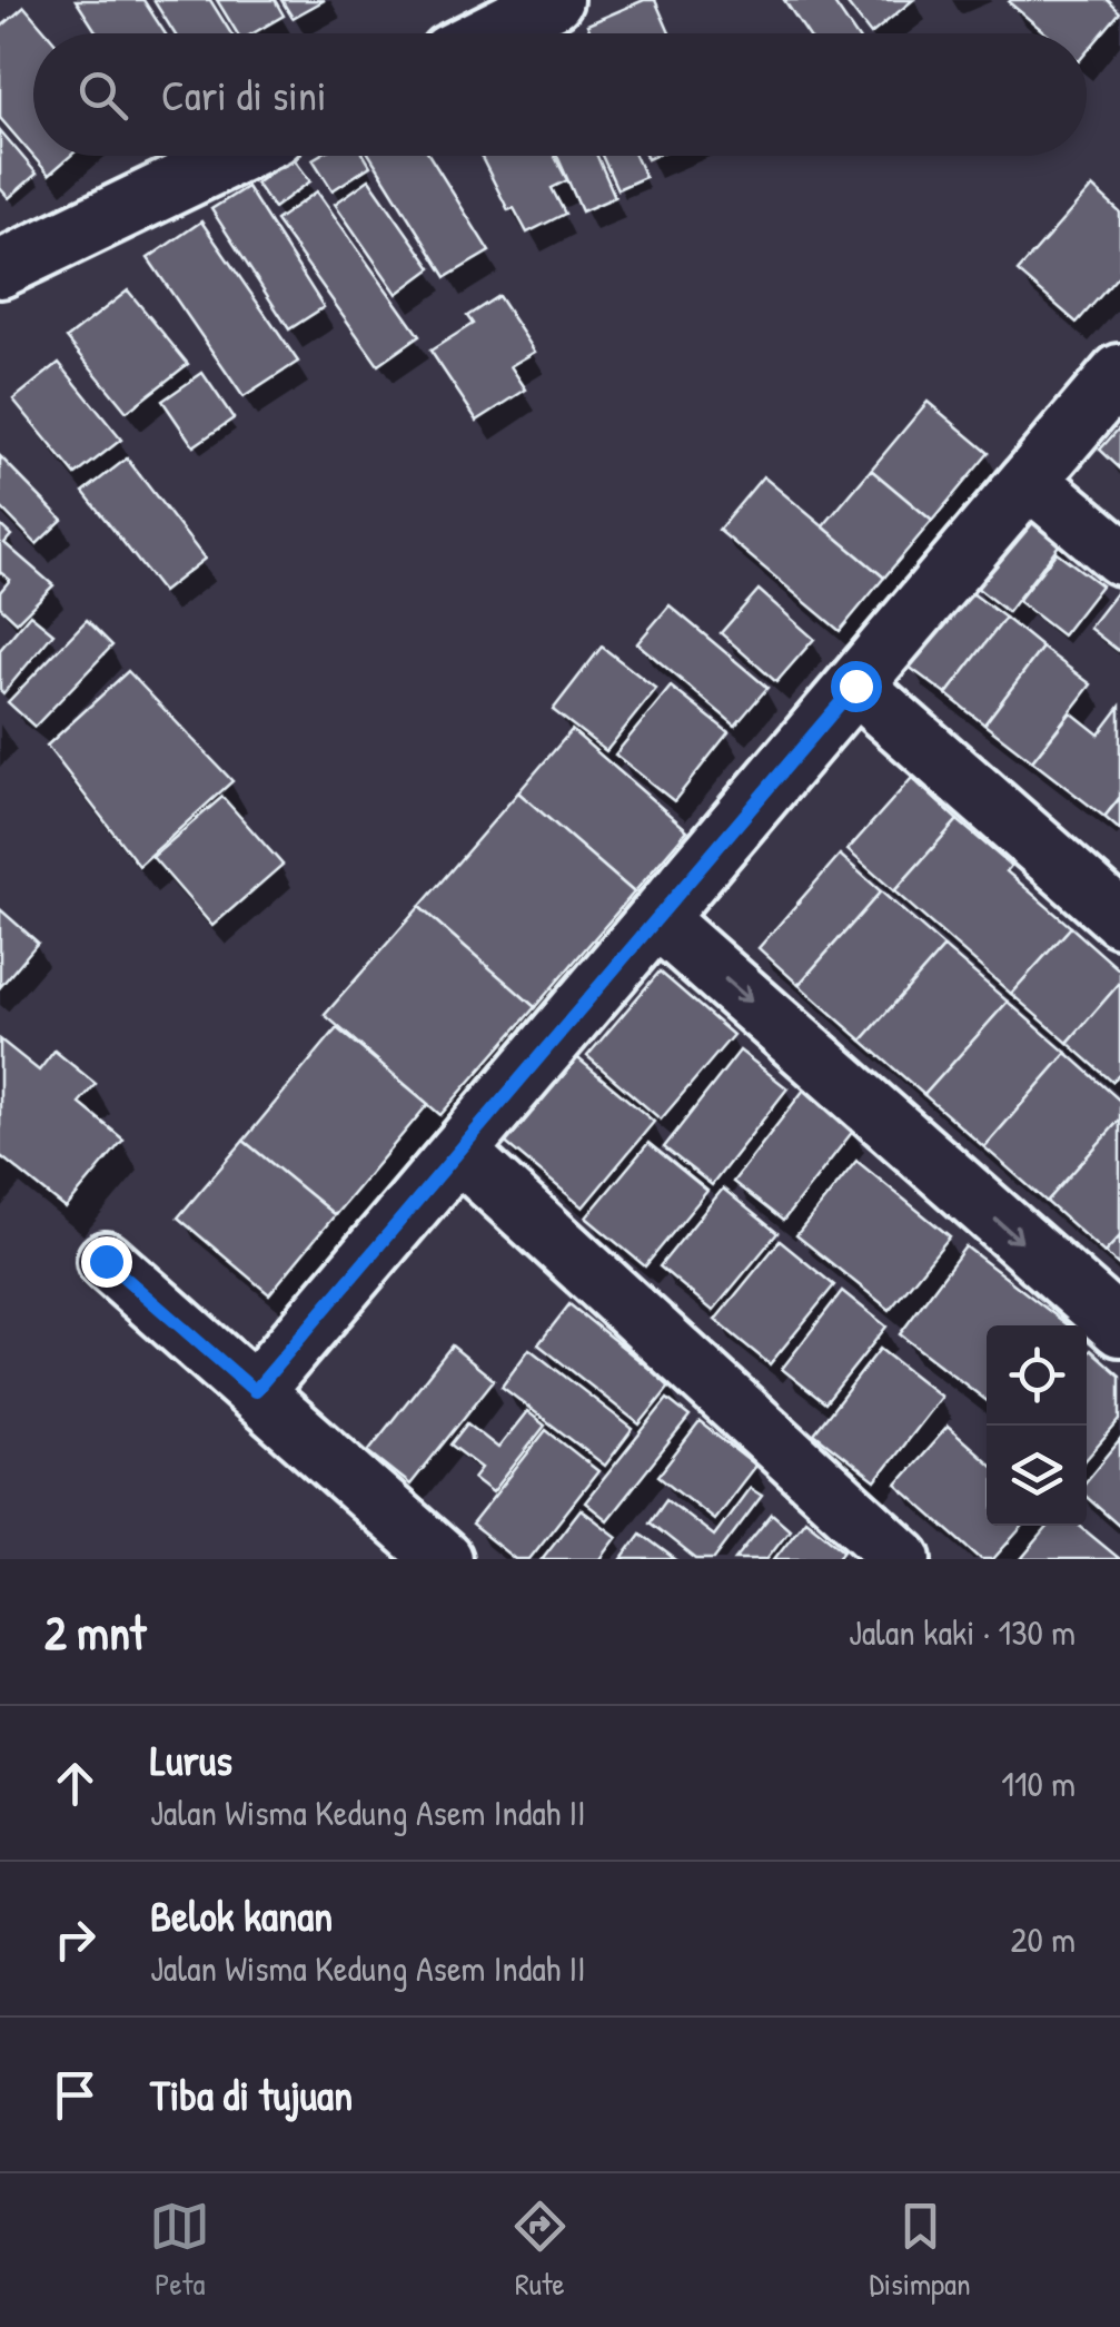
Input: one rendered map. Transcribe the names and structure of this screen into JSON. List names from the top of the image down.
{
  "page": {
    "search": "Cari di sini",
    "heading": ["2 mnt", "Jalan kaki · 130 m"],
    "list": [
      ["Lurus", "Jalan Wisma Kedung Asem Indah II", "110 m"],
      ["Belok kanan", "Jalan Wisma Kedung Asem Indah II", "20 m"],
      "Tiba di tujuan"
    ],
    "nav": ["Peta", "Rute", "Disimpan"]
  }
}
